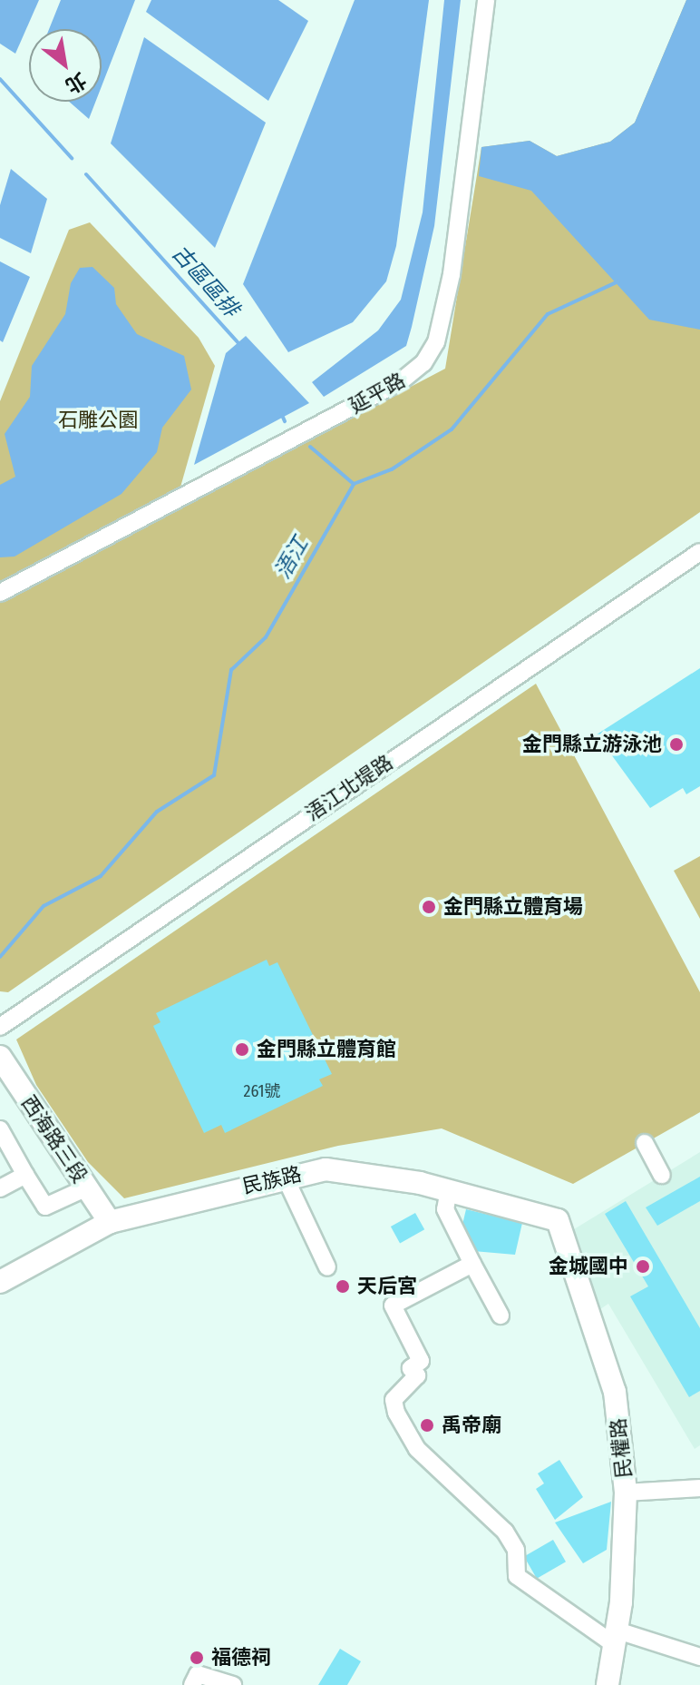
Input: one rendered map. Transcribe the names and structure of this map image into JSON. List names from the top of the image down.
{
  "streets": {
    "main road": ["西海路三段", "民族路", "民權路"],
    "street": ["延平路", "浯江北堤路"]
  },
  "crossings": [
    ["西海路三段", "民族路"],
    ["民族路", "民權路"]
  ],
  "water": ["古區區排", "浯江"],
  "parks": ["石雕公園"],
  "places": [
    "金門縣立游泳池",
    "金門縣立體育場",
    "金門縣立體育館",
    "金城國中",
    "天后宮",
    "禹帝廟",
    "福德祠"
  ],
  "house_numbers": ["261號"],
  "north": "bottom right"
}
